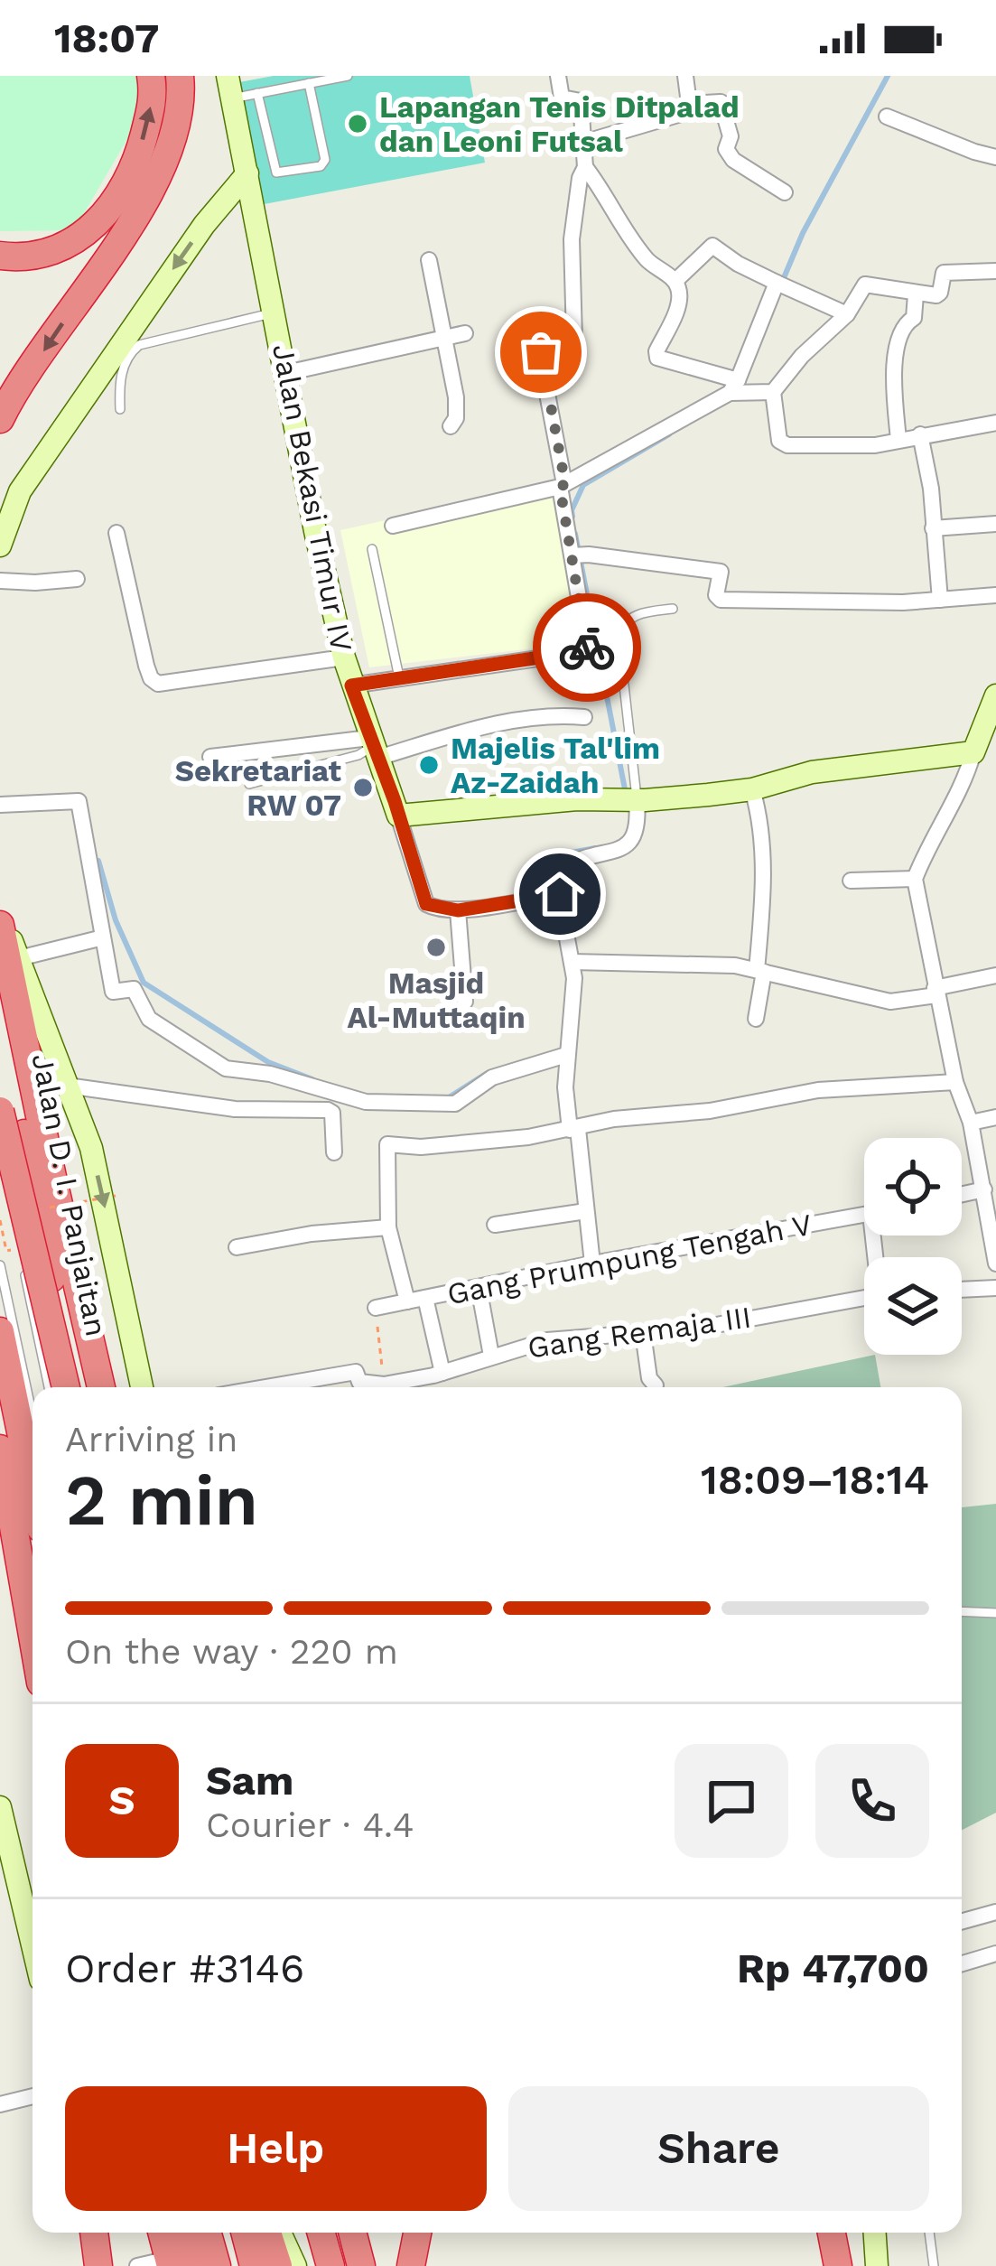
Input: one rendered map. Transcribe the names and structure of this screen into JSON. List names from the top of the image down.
{
  "streets": {
    "highway": ["Jalan D. I. Panjaitan"],
    "street": ["Jalan Bekasi Timur IV", "Gang Prumpung Tengah V", "Gang Remaja III"]
  },
  "places": [
    "Lapangan Tenis Ditpalad dan Leoni Futsal",
    "Majelis Tal'lim Az-Zaidah",
    "Sekretariat RW 07",
    "Masjid Al-Muttaqin"
  ],
  "page": {
    "status": "18:07",
    "heading": ["2 min", "Arriving in", "18:09–18:14"],
    "panel": [
      "Sam",
      "Courier · 4.4",
      "Order #3146",
      "Rp 47,700"
    ],
    "bar": "On the way · 220 m",
    "round": "S",
    "buttons": ["Help", "Share"]
  }
}
